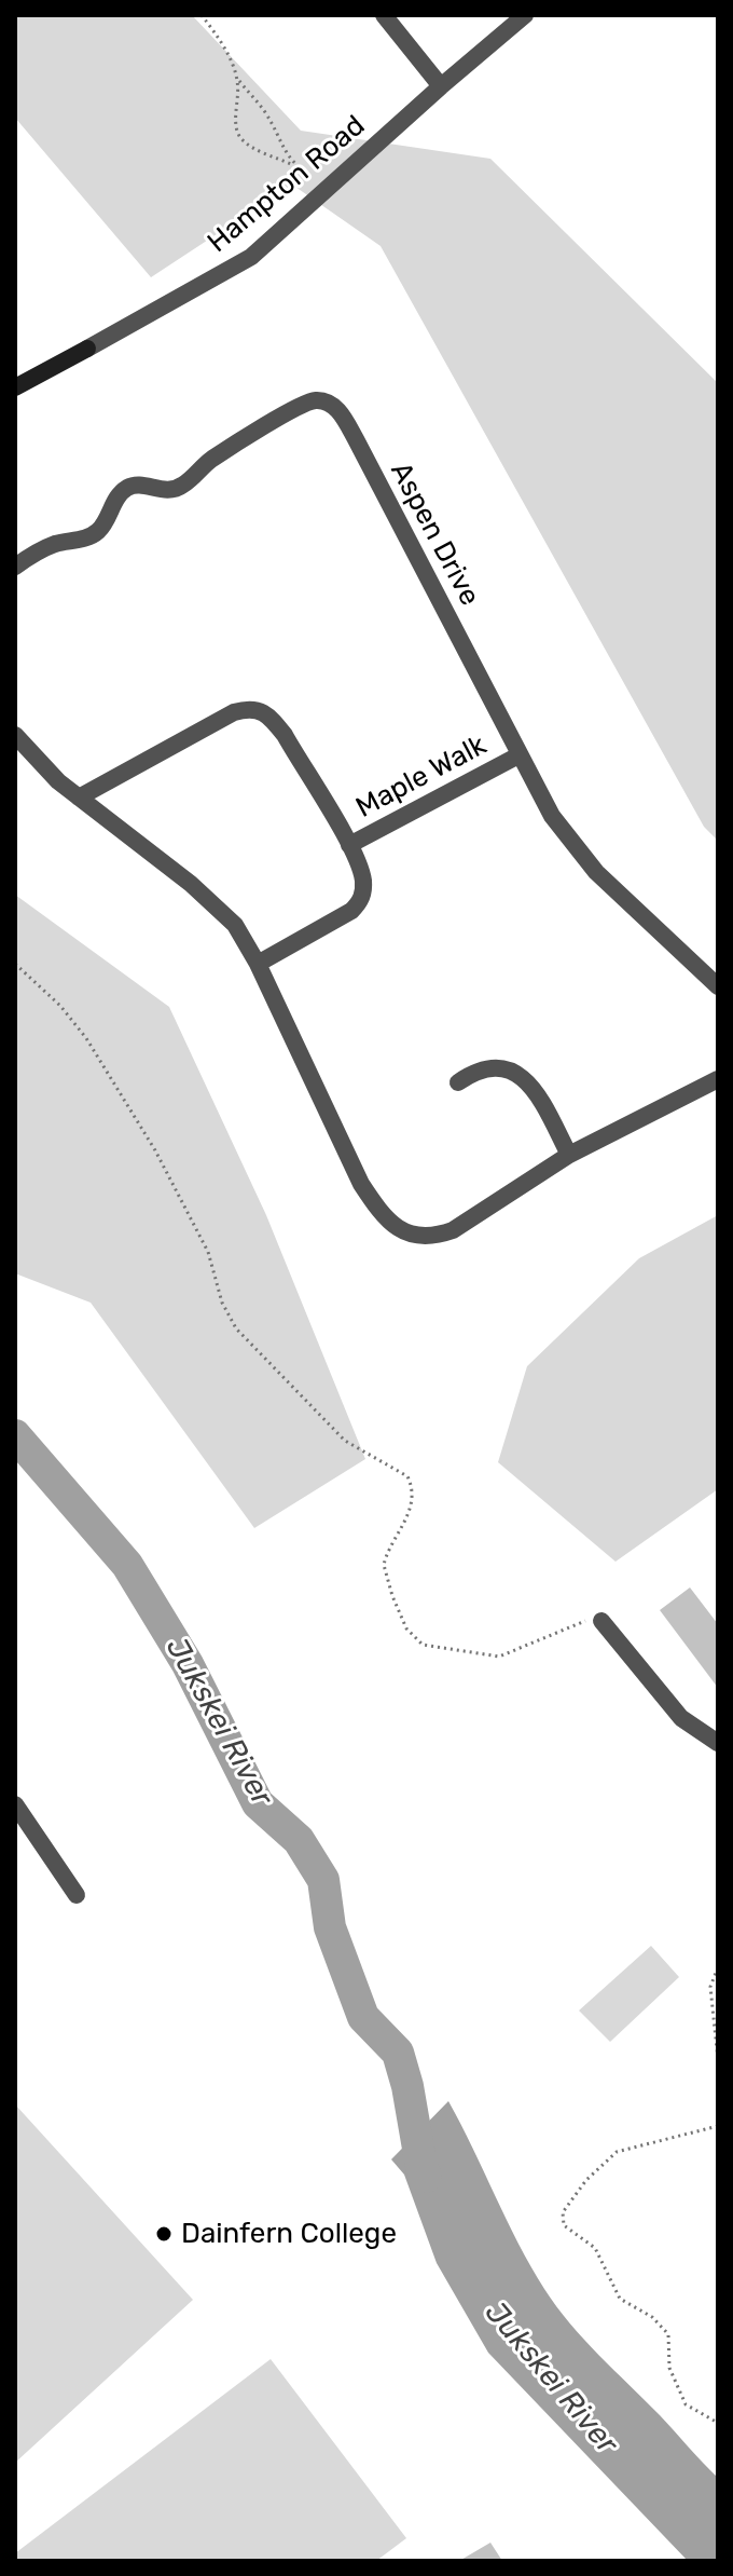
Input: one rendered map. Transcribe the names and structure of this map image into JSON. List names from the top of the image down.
{
  "streets": {
    "street": ["Hampton Road", "Aspen Drive", "Maple Walk"]
  },
  "crossings": [
    ["Aspen Drive", "Maple Walk"]
  ],
  "water": ["Jukskei River"],
  "places": ["Dainfern College"]
}
